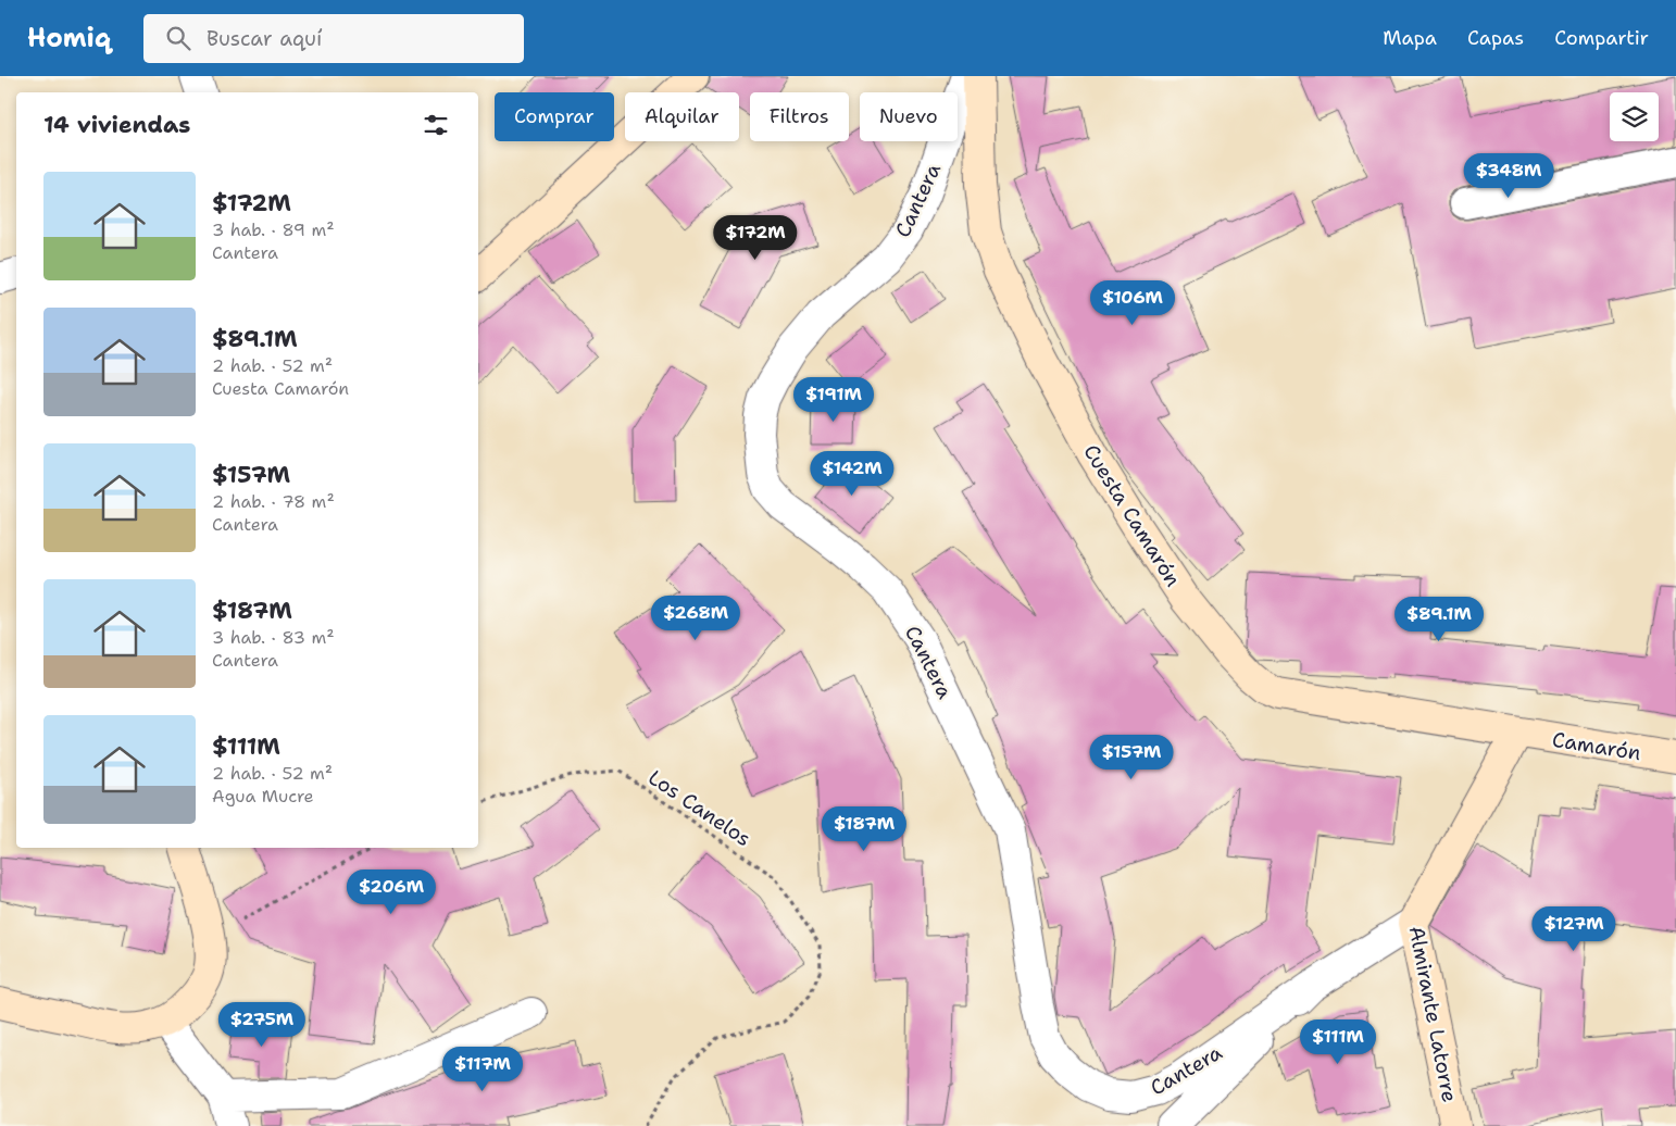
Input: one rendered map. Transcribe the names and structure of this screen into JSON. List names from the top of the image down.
{
  "streets": {
    "street": [
      "Cantera",
      "Cuesta Camarón",
      "Camarón",
      "Almirante Latorre"
    ],
    "path": ["Los Canelos"]
  },
  "crossings": [
    ["Cuesta Camarón", "Camarón"],
    ["Cuesta Camarón", "Almirante Latorre"],
    ["Camarón", "Almirante Latorre"]
  ],
  "page": {
    "header": "Homiq",
    "search": "Buscar aquí",
    "nav": ["Mapa", "Capas", "Compartir"],
    "chip": [
      "Comprar",
      "Alquilar",
      "Filtros",
      "Nuevo"
    ],
    "heading": "14 viviendas",
    "price": [
      "$348M",
      "$172M",
      "$106M",
      "$191M",
      "$142M",
      "$268M",
      "$89.1M",
      "$157M",
      "$187M",
      "$206M",
      "$127M",
      "$275M",
      "$111M",
      "$117M"
    ],
    "list": [
      {
        "name": "$172M",
        "note": "3 hab. · 89 m² · Cantera"
      },
      {
        "name": "$89.1M",
        "note": "2 hab. · 52 m² · Cuesta Camarón"
      },
      {
        "name": "$157M",
        "note": "2 hab. · 78 m² · Cantera"
      },
      {
        "name": "$187M",
        "note": "3 hab. · 83 m² · Cantera"
      },
      {
        "name": "$111M",
        "note": "2 hab. · 52 m² · Agua Mucre"
      }
    ]
  }
}
